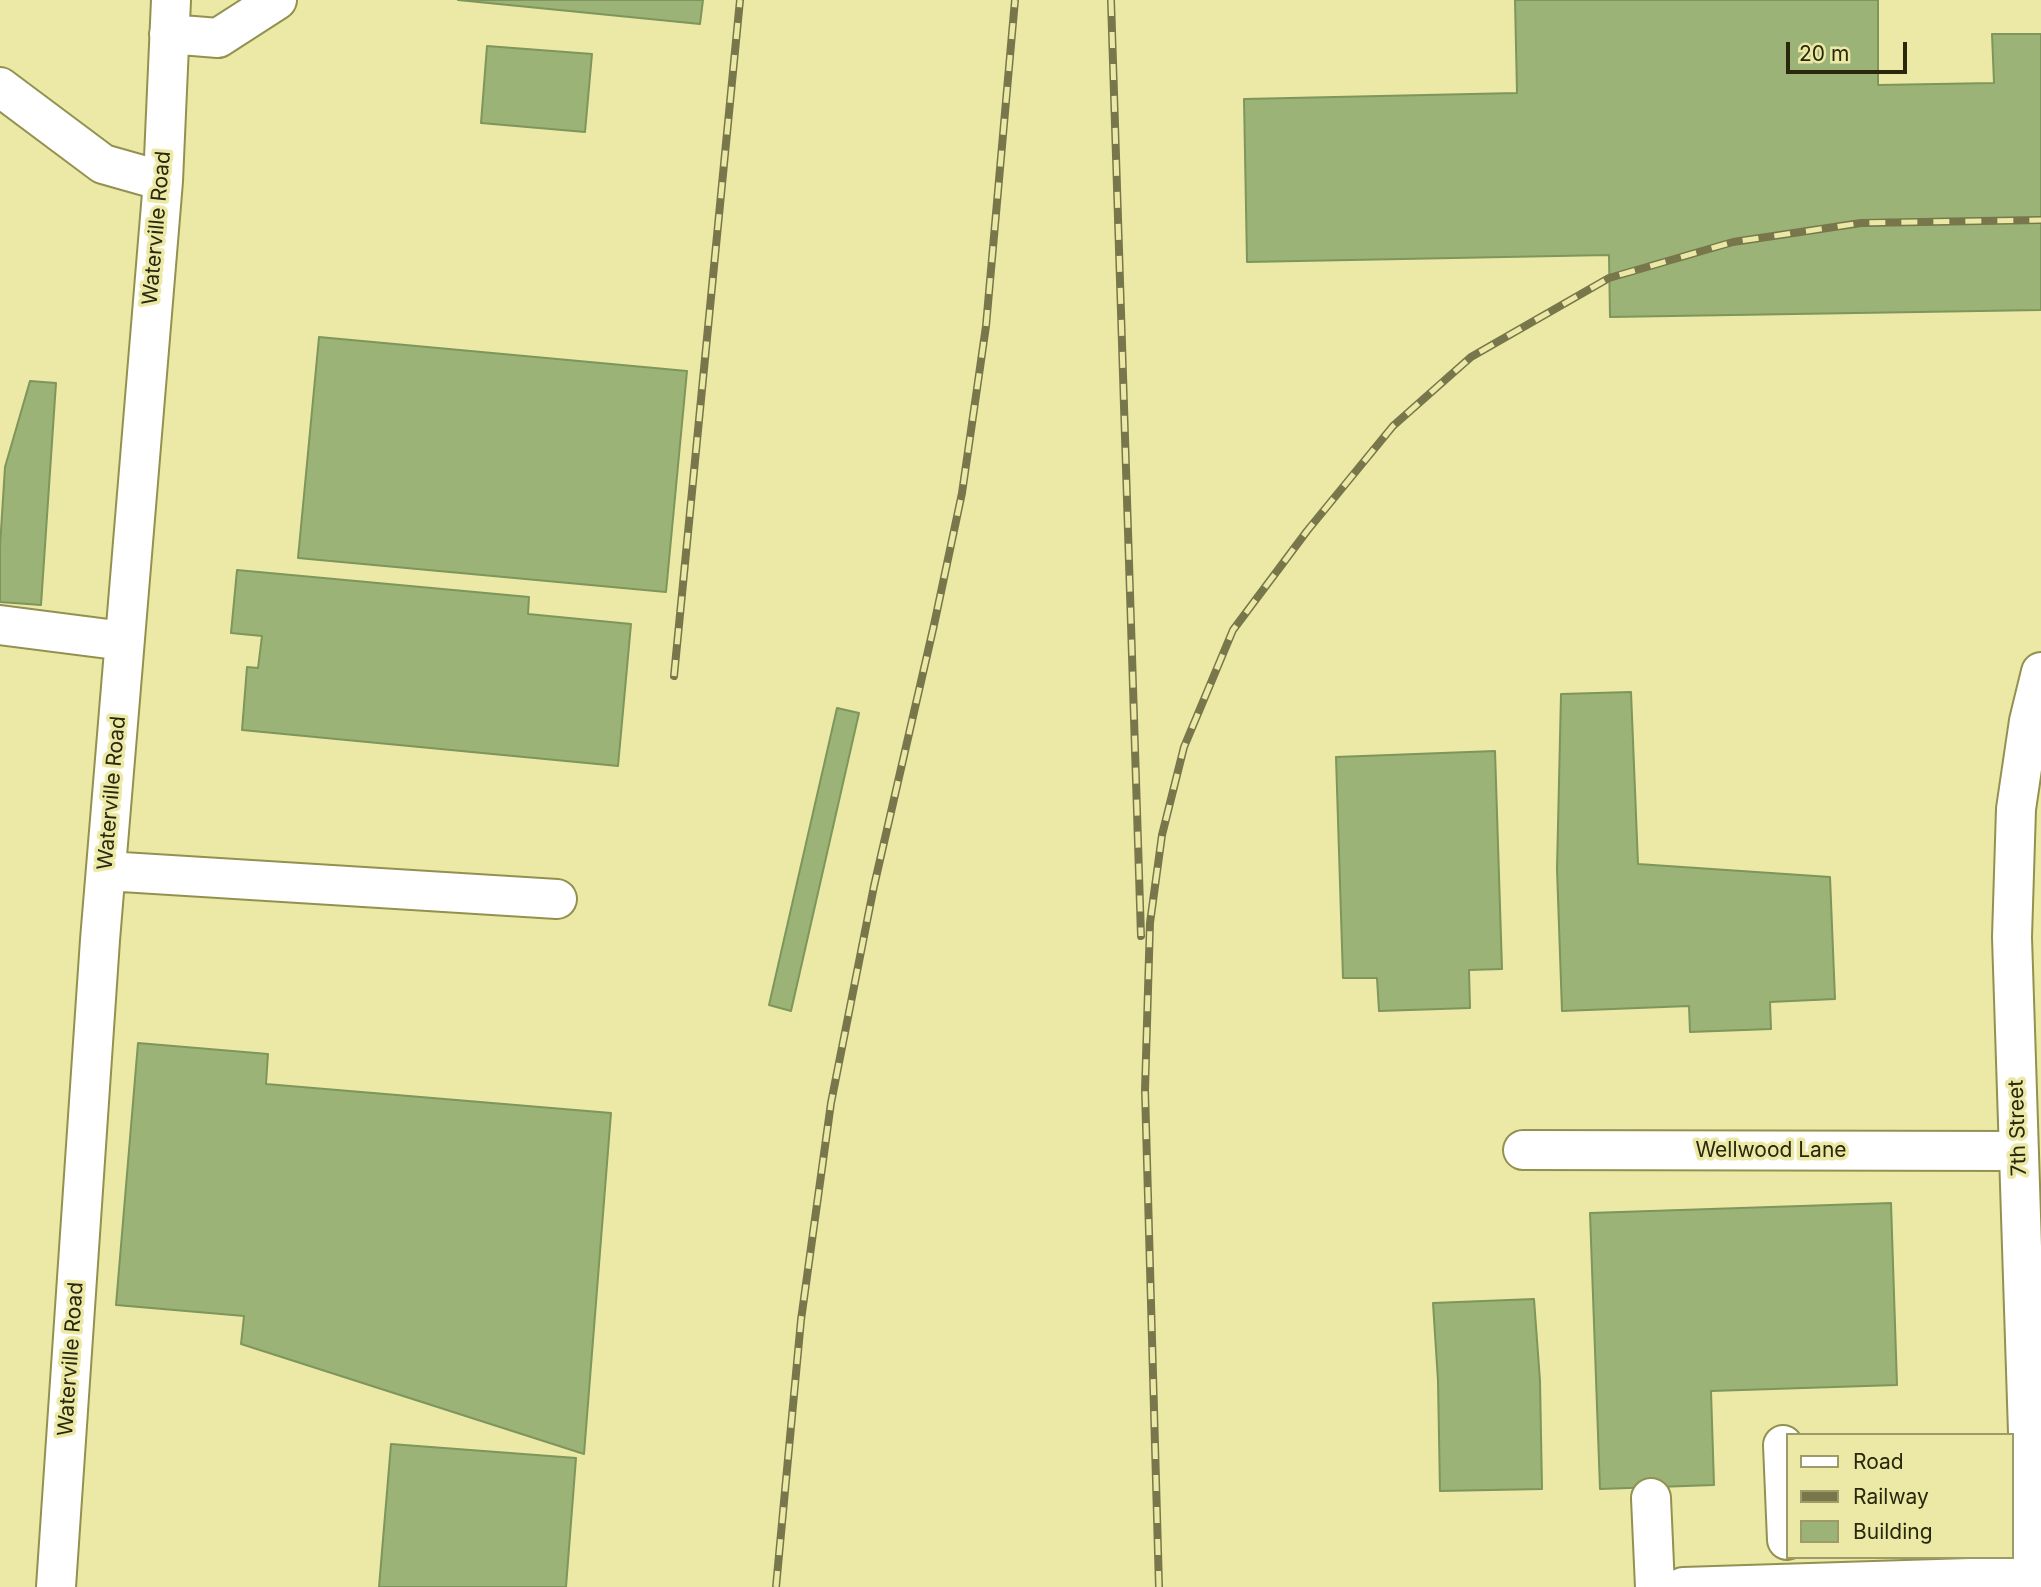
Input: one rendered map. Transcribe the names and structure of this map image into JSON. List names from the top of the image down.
{
  "streets": {
    "street": ["Waterville Road", "7th Street", "Wellwood Lane"]
  },
  "crossings": [
    ["7th Street", "Wellwood Lane"]
  ],
  "legend": ["Road", "Railway", "Building"],
  "scale_bar": "20 m"
}
